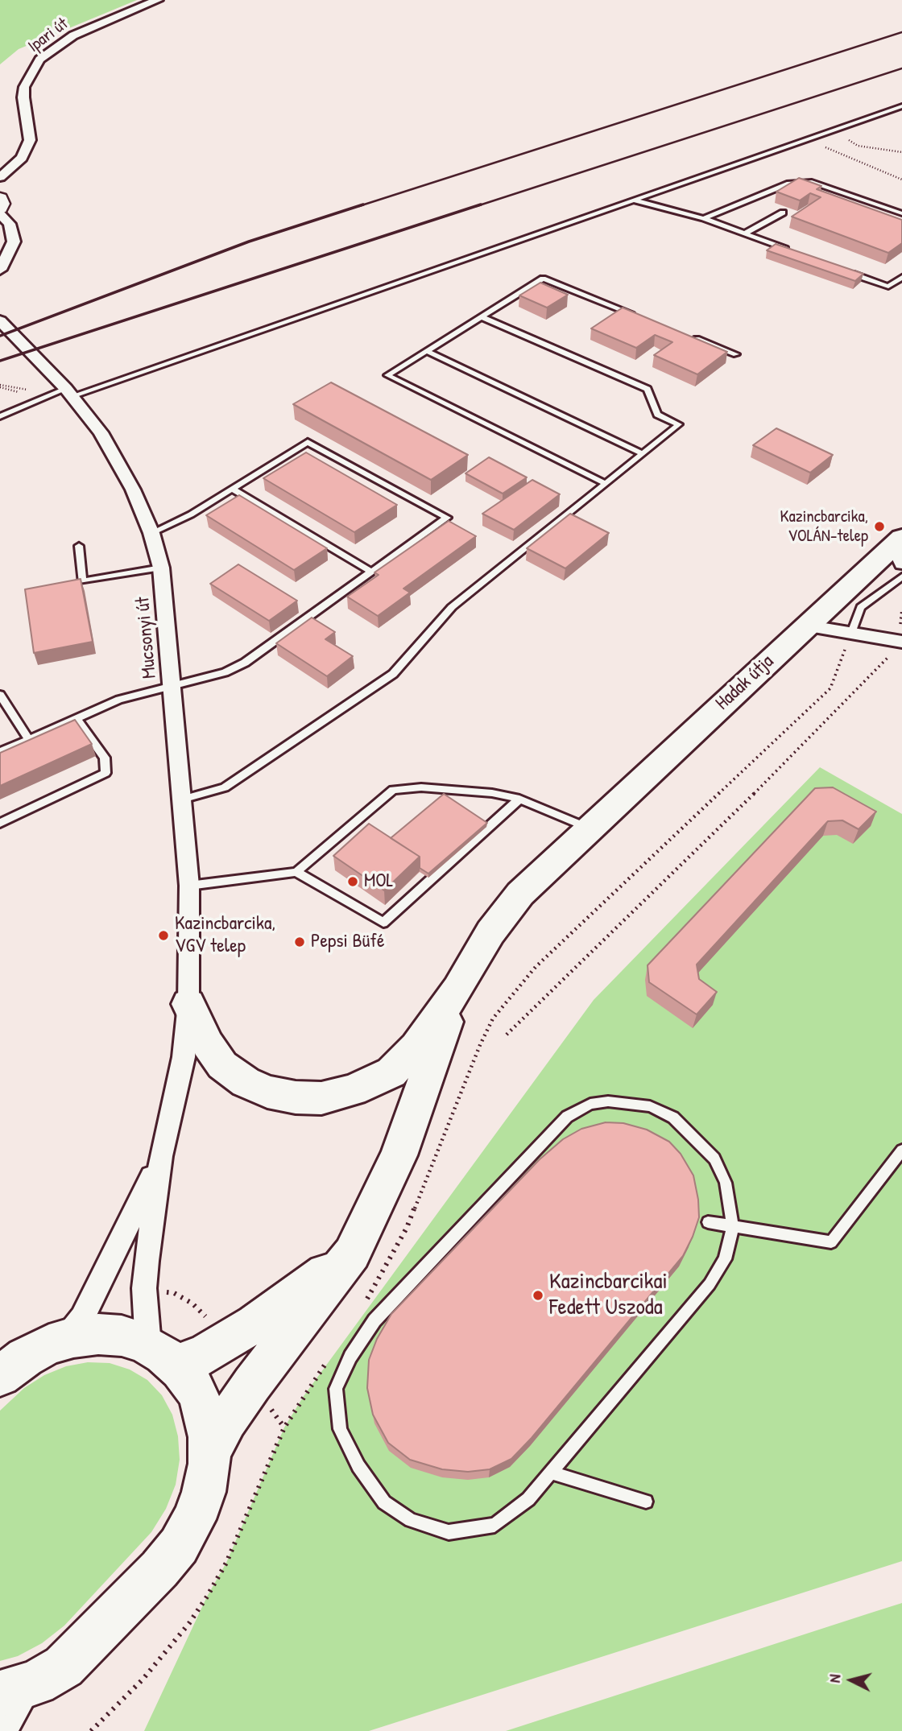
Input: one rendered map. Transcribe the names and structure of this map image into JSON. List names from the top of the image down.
{
  "streets": {
    "main road": ["Hadak útja"],
    "street": ["Ipari út", "Mucsonyi út"]
  },
  "places": [
    "Kazincbarcika, VOLÁN-telep",
    "MOL",
    "Kazincbarcika, VGV telep",
    "Pepsi Büfé",
    "Kazincbarcikai Fedett Uszoda"
  ],
  "north": "left"
}
